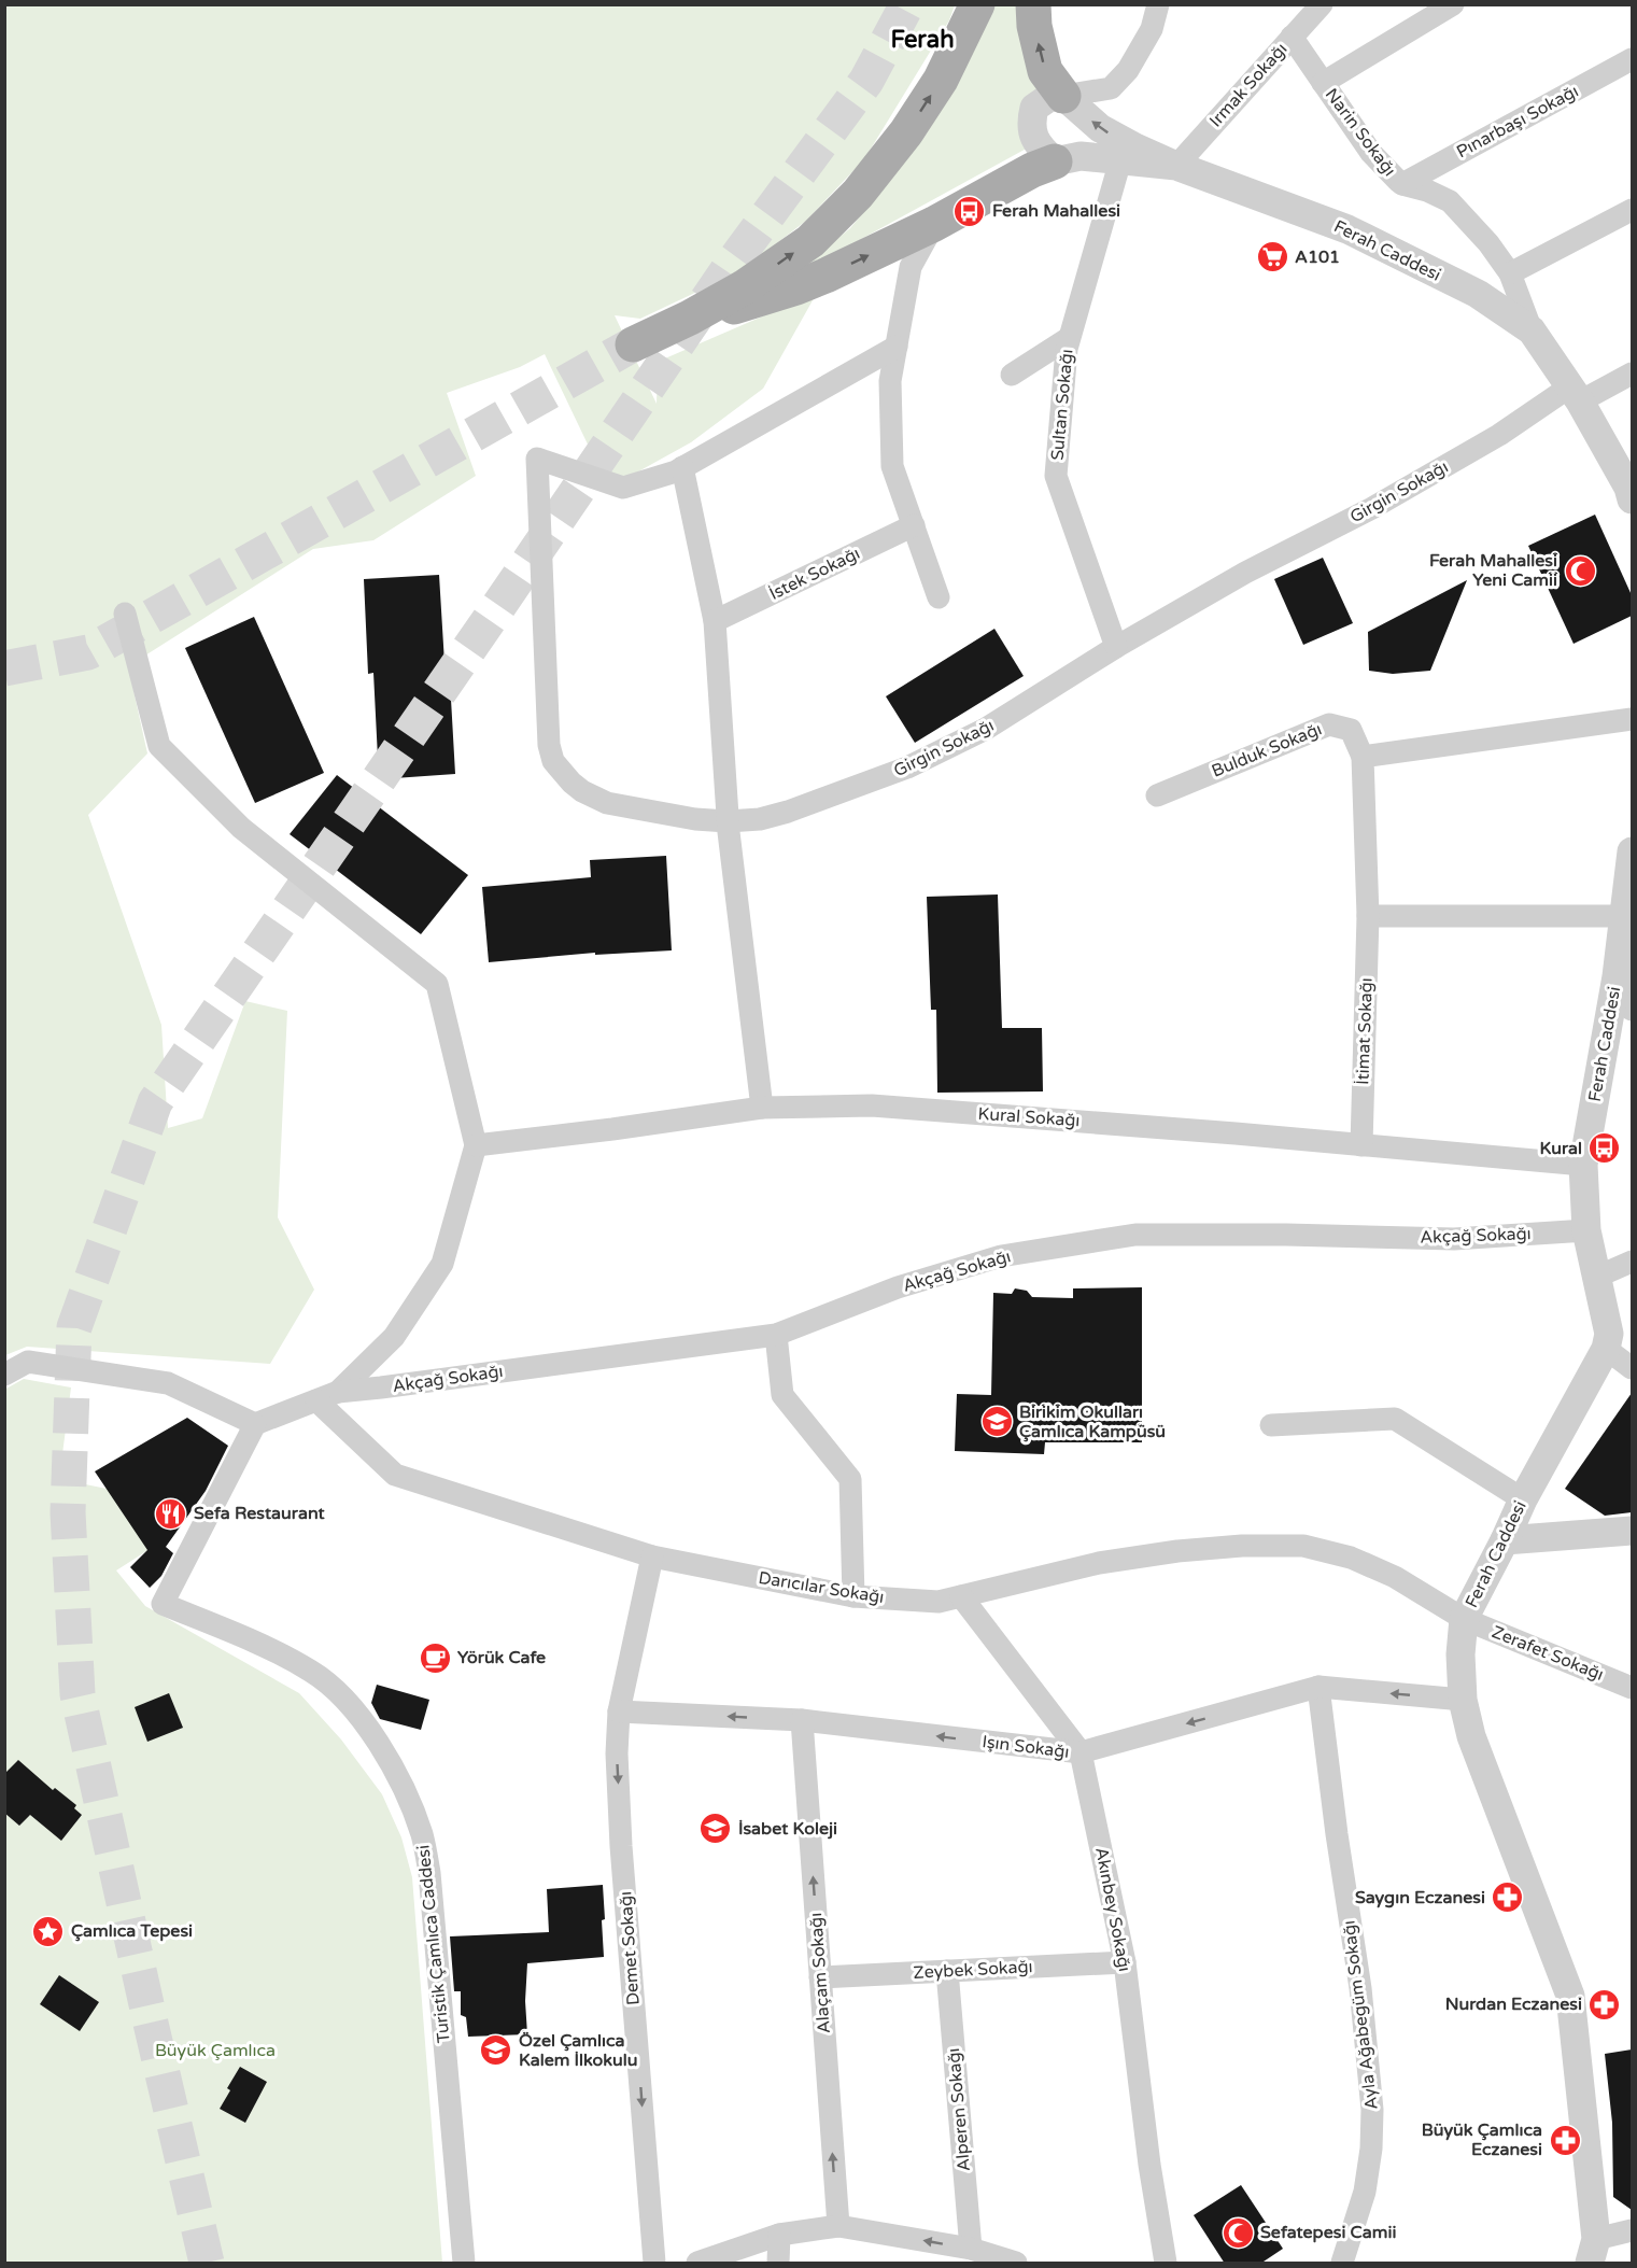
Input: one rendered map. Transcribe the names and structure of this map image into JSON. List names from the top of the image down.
{
  "streets": {
    "street": [
      "Irmak Sokağı",
      "Pınarbaşı Sokağı",
      "Narin Sokağı",
      "Ferah Caddesi",
      "Sultan Sokağı",
      "Girgin Sokağı",
      "İstek Sokağı",
      "Bulduk Sokağı",
      "İtimat Sokağı",
      "Kural Sokağı",
      "Akçağ Sokağı",
      "Darıcılar Sokağı",
      "Zerafet Sokağı",
      "Işın Sokağı",
      "Akınbey Sokağı",
      "Turistik Çamlıca Caddesi",
      "Demet Sokağı",
      "Zeybek Sokağı",
      "Alaçam Sokağı",
      "Ayla Ağabegüm Sokağı",
      "Alperen Sokağı"
    ]
  },
  "crossings": [
    ["Irmak Sokağı", "Narin Sokağı"],
    ["Irmak Sokağı", "Ferah Caddesi"],
    ["Pınarbaşı Sokağı", "Narin Sokağı"],
    ["Narin Sokağı", "Ferah Caddesi"],
    ["Ferah Caddesi", "Girgin Sokağı"],
    ["Ferah Caddesi", "Kural Sokağı"],
    ["Ferah Caddesi", "Akçağ Sokağı"],
    ["Ferah Caddesi", "Darıcılar Sokağı"],
    ["Ferah Caddesi", "Zerafet Sokağı"],
    ["Ferah Caddesi", "Işın Sokağı"],
    ["Sultan Sokağı", "Girgin Sokağı"],
    ["Bulduk Sokağı", "İtimat Sokağı"],
    ["İtimat Sokağı", "Kural Sokağı"],
    ["Darıcılar Sokağı", "Zerafet Sokağı"],
    ["Darıcılar Sokağı", "Akınbey Sokağı"],
    ["Darıcılar Sokağı", "Demet Sokağı"],
    ["Işın Sokağı", "Akınbey Sokağı"],
    ["Işın Sokağı", "Demet Sokağı"],
    ["Işın Sokağı", "Alaçam Sokağı"],
    ["Işın Sokağı", "Ayla Ağabegüm Sokağı"],
    ["Akınbey Sokağı", "Zeybek Sokağı"],
    ["Zeybek Sokağı", "Alaçam Sokağı"],
    ["Zeybek Sokağı", "Alperen Sokağı"]
  ],
  "one_way": ["Işın Sokağı", "Demet Sokağı", "Alaçam Sokağı"],
  "districts": ["Ferah"],
  "parks": ["Büyük Çamlıca"],
  "places": {
    "bus stop": ["Ferah Mahallesi", "Kural"],
    "supermarket": ["A101"],
    "mosque": ["Ferah Mahallesi Yeni Camii", "Sefatepesi Camii"],
    "school or university": ["Birikim Okulları Çamlıca Kampüsü", "İsabet Koleji", "Özel Çamlıca Kalem İlkokulu"],
    "restaurant": ["Sefa Restaurant"],
    "cafe": ["Yörük Cafe"],
    "pharmacy": ["Saygın Eczanesi", "Nurdan Eczanesi", "Büyük Çamlıca Eczanesi"],
    "place": ["Çamlıca Tepesi"]
  }
}
